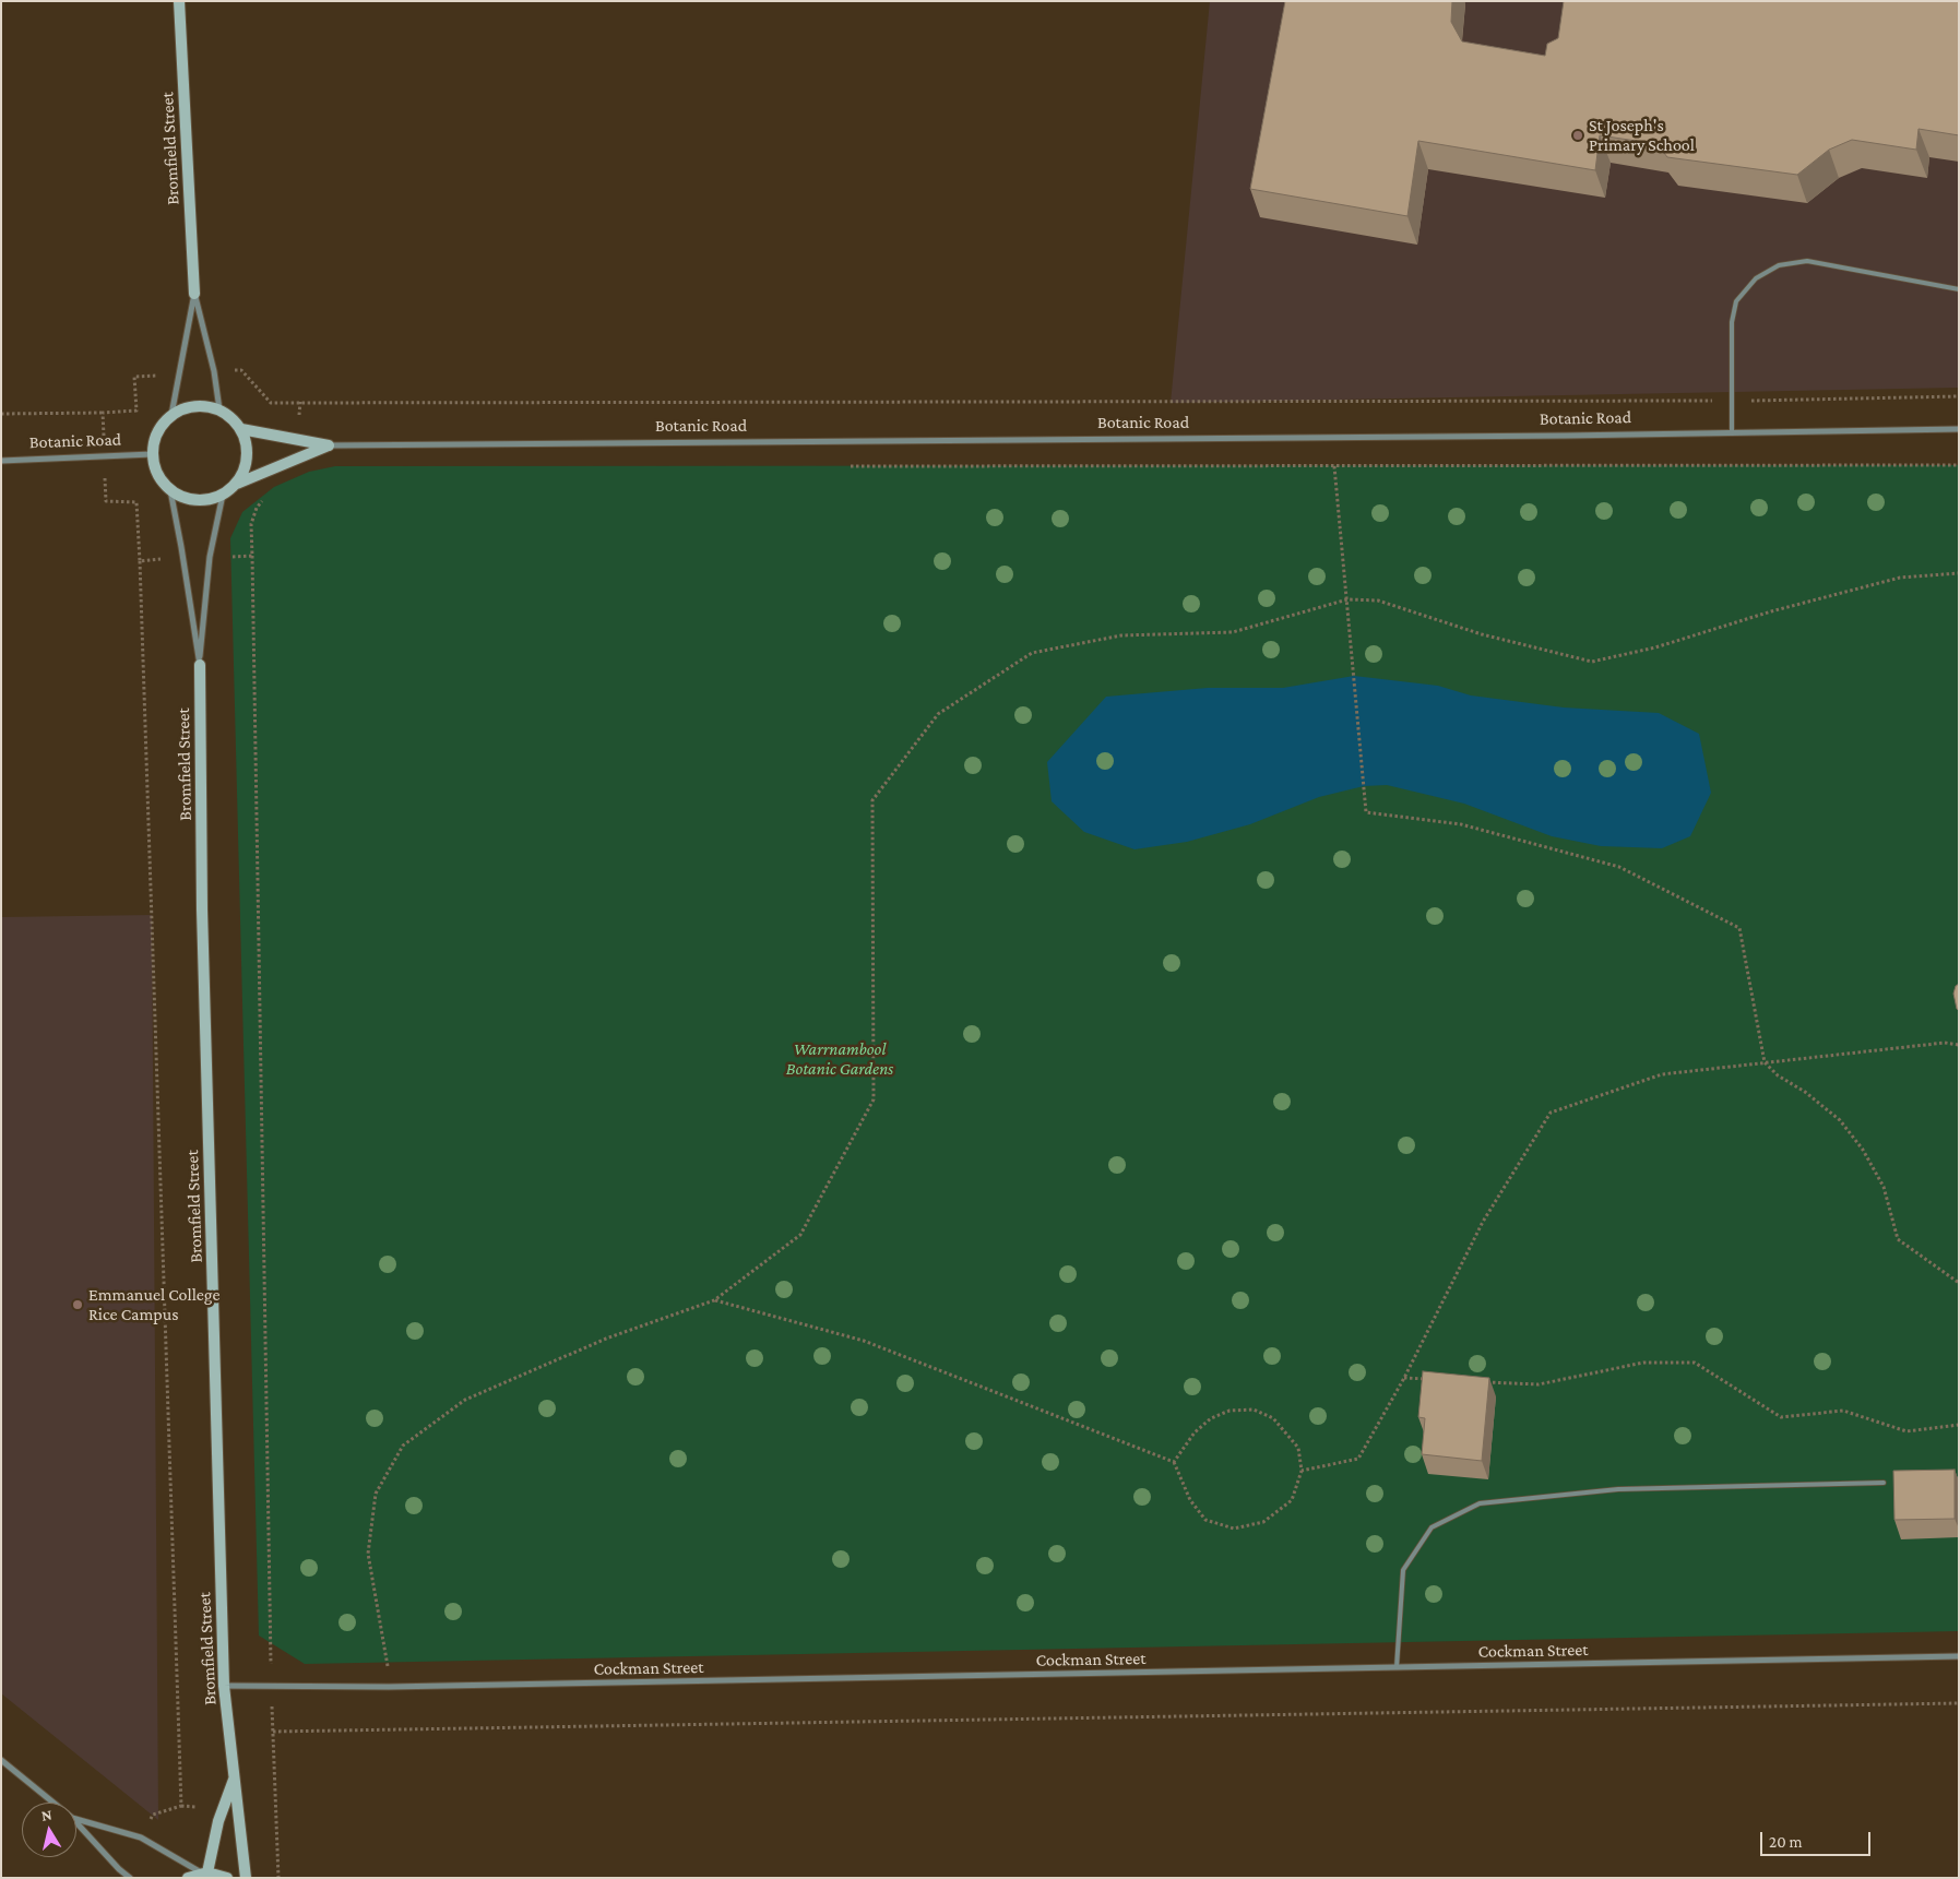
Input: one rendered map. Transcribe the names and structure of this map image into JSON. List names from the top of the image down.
{
  "streets": {
    "street": ["Bromfield Street", "Botanic Road", "Cockman Street"]
  },
  "crossings": [
    ["Bromfield Street", "Botanic Road"],
    ["Bromfield Street", "Cockman Street"]
  ],
  "parks": ["Warrnambool Botanic Gardens"],
  "places": ["St Joseph's Primary School", "Emmanuel College Rice Campus"],
  "scale_bar": "20 m",
  "north": "top"
}
